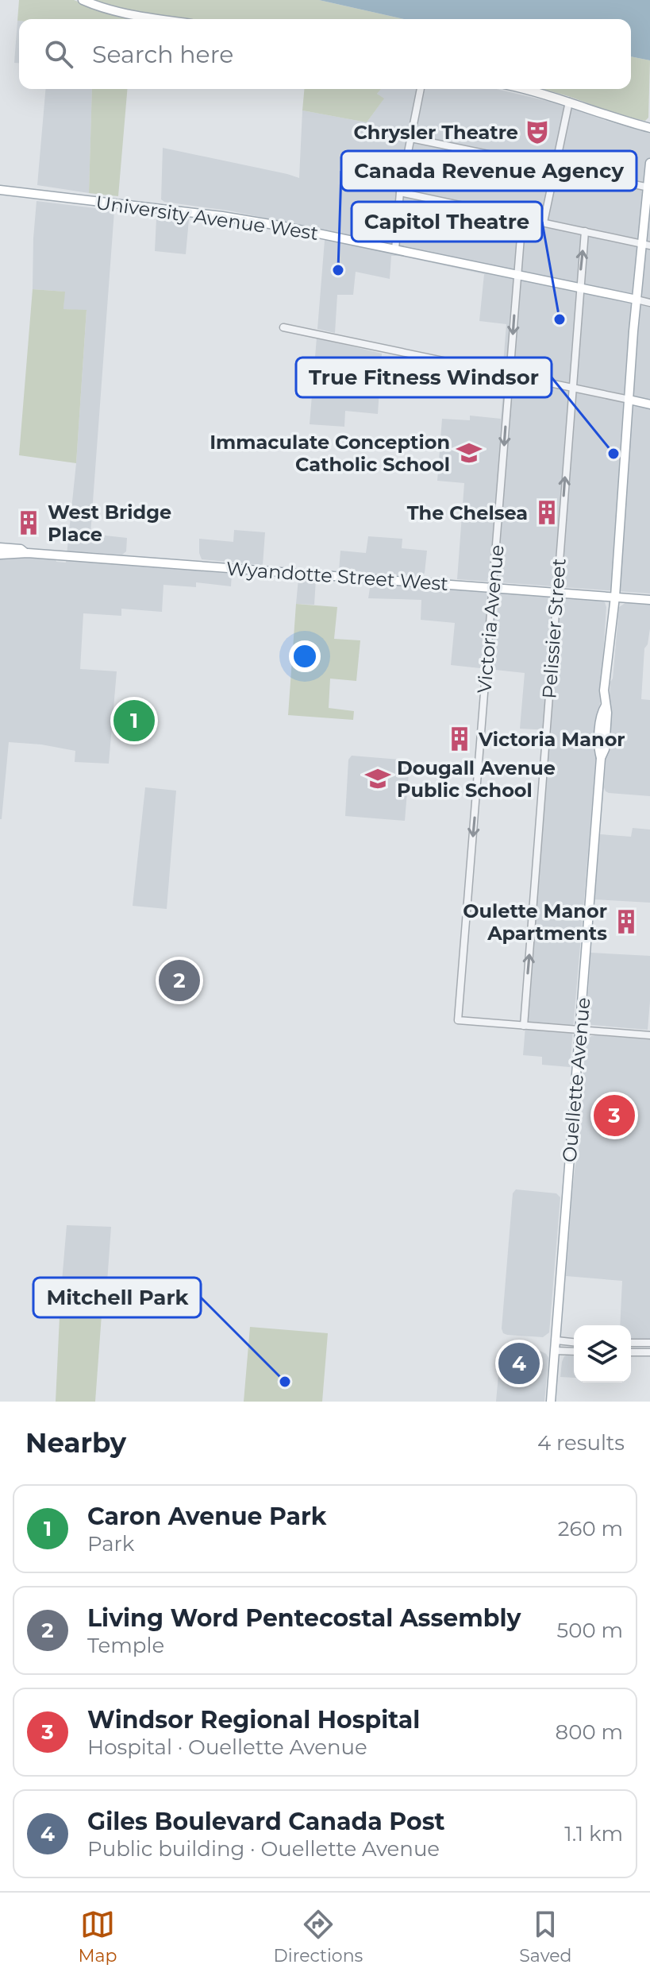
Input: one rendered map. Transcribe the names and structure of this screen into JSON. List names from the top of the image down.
{
  "streets": {
    "main road": ["University Avenue West", "Wyandotte Street West", "Ouellette Avenue"],
    "street": ["Victoria Avenue", "Pelissier Street"]
  },
  "crossings": [
    ["University Avenue West", "Victoria Avenue"],
    ["University Avenue West", "Pelissier Street"],
    ["University Avenue West", "Ouellette Avenue"],
    ["Wyandotte Street West", "Victoria Avenue"],
    ["Wyandotte Street West", "Pelissier Street"],
    ["Wyandotte Street West", "Ouellette Avenue"],
    ["Victoria Avenue", "Pelissier Street"]
  ],
  "one_way": ["Victoria Avenue", "Pelissier Street"],
  "places": {
    "theatre": ["Chrysler Theatre"],
    "other": [
      "Canada Revenue Agency",
      "Capitol Theatre",
      "True Fitness Windsor",
      "Mitchell Park"
    ],
    "school or university": ["Immaculate Conception Catholic School", "Dougall Avenue Public School"],
    "building": [
      "The Chelsea",
      "West Bridge Place",
      "Victoria Manor",
      "Oulette Manor Apartments"
    ]
  },
  "page": {
    "search": "Search here",
    "pins": [
      "1",
      "2",
      "3",
      "4"
    ],
    "heading": ["Nearby", "4 results"],
    "list": [
      {
        "mark": "1",
        "name": "Caron Avenue Park",
        "note": "Park",
        "value": "260 m"
      },
      {
        "mark": "2",
        "name": "Living Word Pentecostal Assembly",
        "note": "Temple",
        "value": "500 m"
      },
      {
        "mark": "3",
        "name": "Windsor Regional Hospital",
        "note": "Hospital · Ouellette Avenue",
        "value": "800 m"
      },
      {
        "mark": "4",
        "name": "Giles Boulevard Canada Post",
        "note": "Public building · Ouellette Avenue",
        "value": "1.1 km"
      }
    ],
    "nav": ["Map", "Directions", "Saved"]
  }
}
